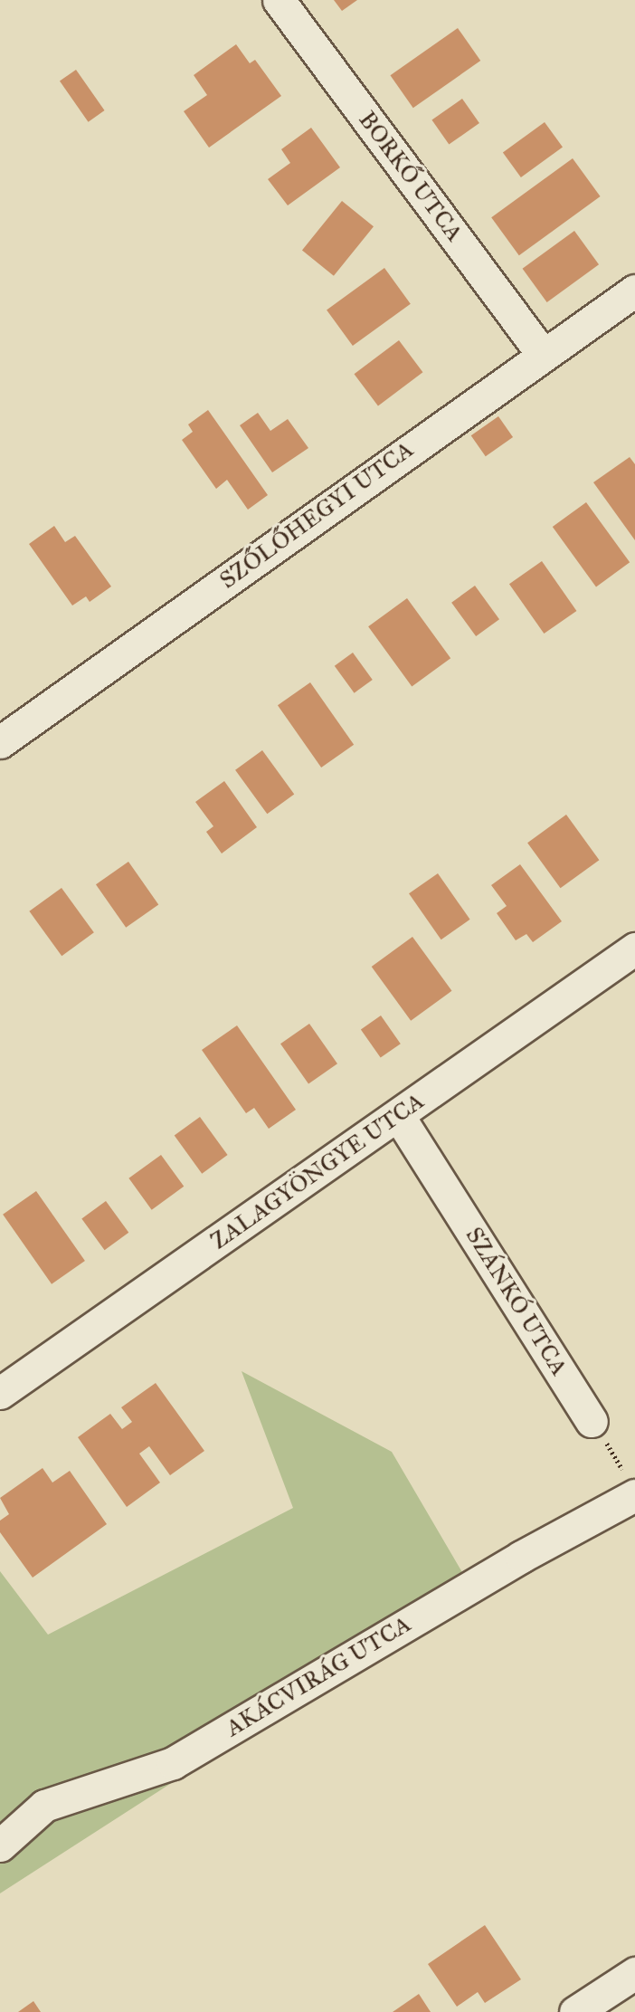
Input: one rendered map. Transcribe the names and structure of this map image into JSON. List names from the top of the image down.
{
  "streets": {
    "street": [
      "BORKŐ UTCA",
      "SZŐLŐHEGYI UTCA",
      "ZALAGYÖNGYE UTCA",
      "SZÁNKÓ UTCA",
      "AKÁCVIRÁG UTCA"
    ]
  },
  "crossings": [
    ["BORKŐ UTCA", "SZŐLŐHEGYI UTCA"],
    ["ZALAGYÖNGYE UTCA", "SZÁNKÓ UTCA"]
  ]
}
